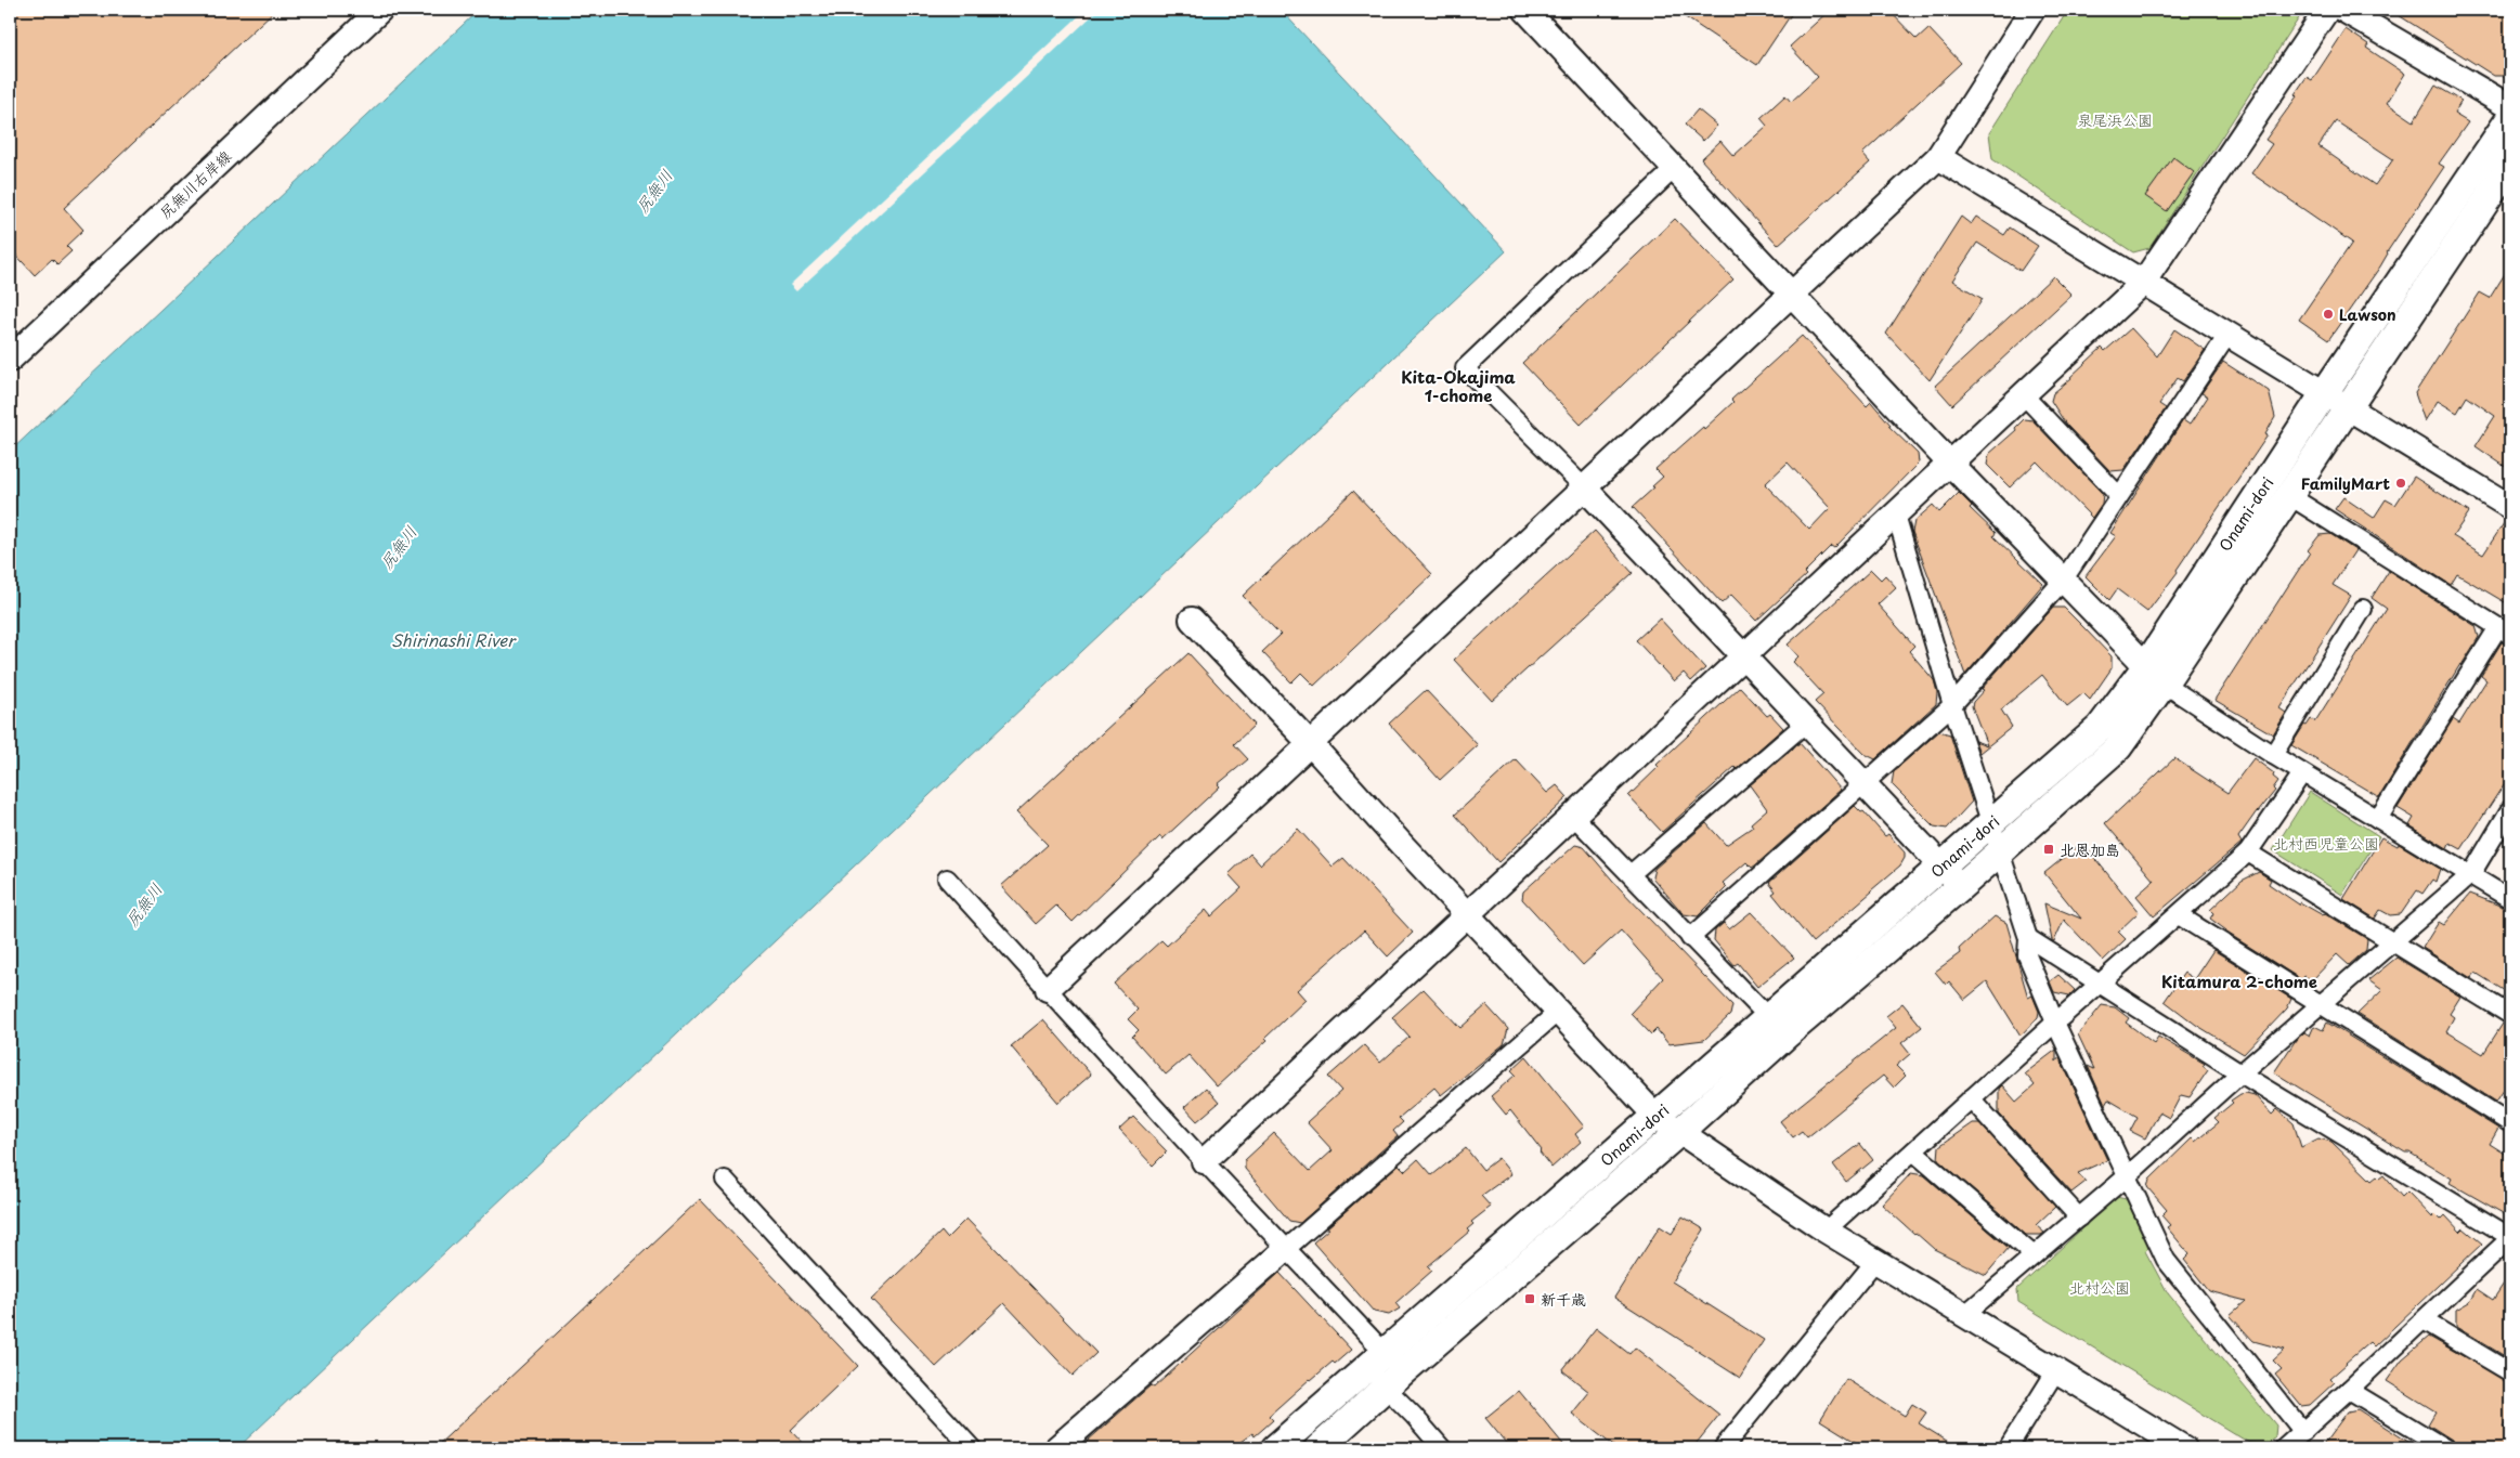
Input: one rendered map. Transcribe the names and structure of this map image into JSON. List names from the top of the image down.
{
  "streets": {
    "main road": ["Onami-dori"],
    "street": ["尻無川右岸線"]
  },
  "districts": ["Kita-Okajima 1-chome", "Kitamura 2-chome"],
  "water": ["尻無川", "Shirinashi River"],
  "parks": ["泉尾浜公園", "北村西児童公園", "北村公園"],
  "places": {
    "other": ["Lawson", "FamilyMart"],
    "transit": ["北恩加島", "新千歳"]
  }
}
